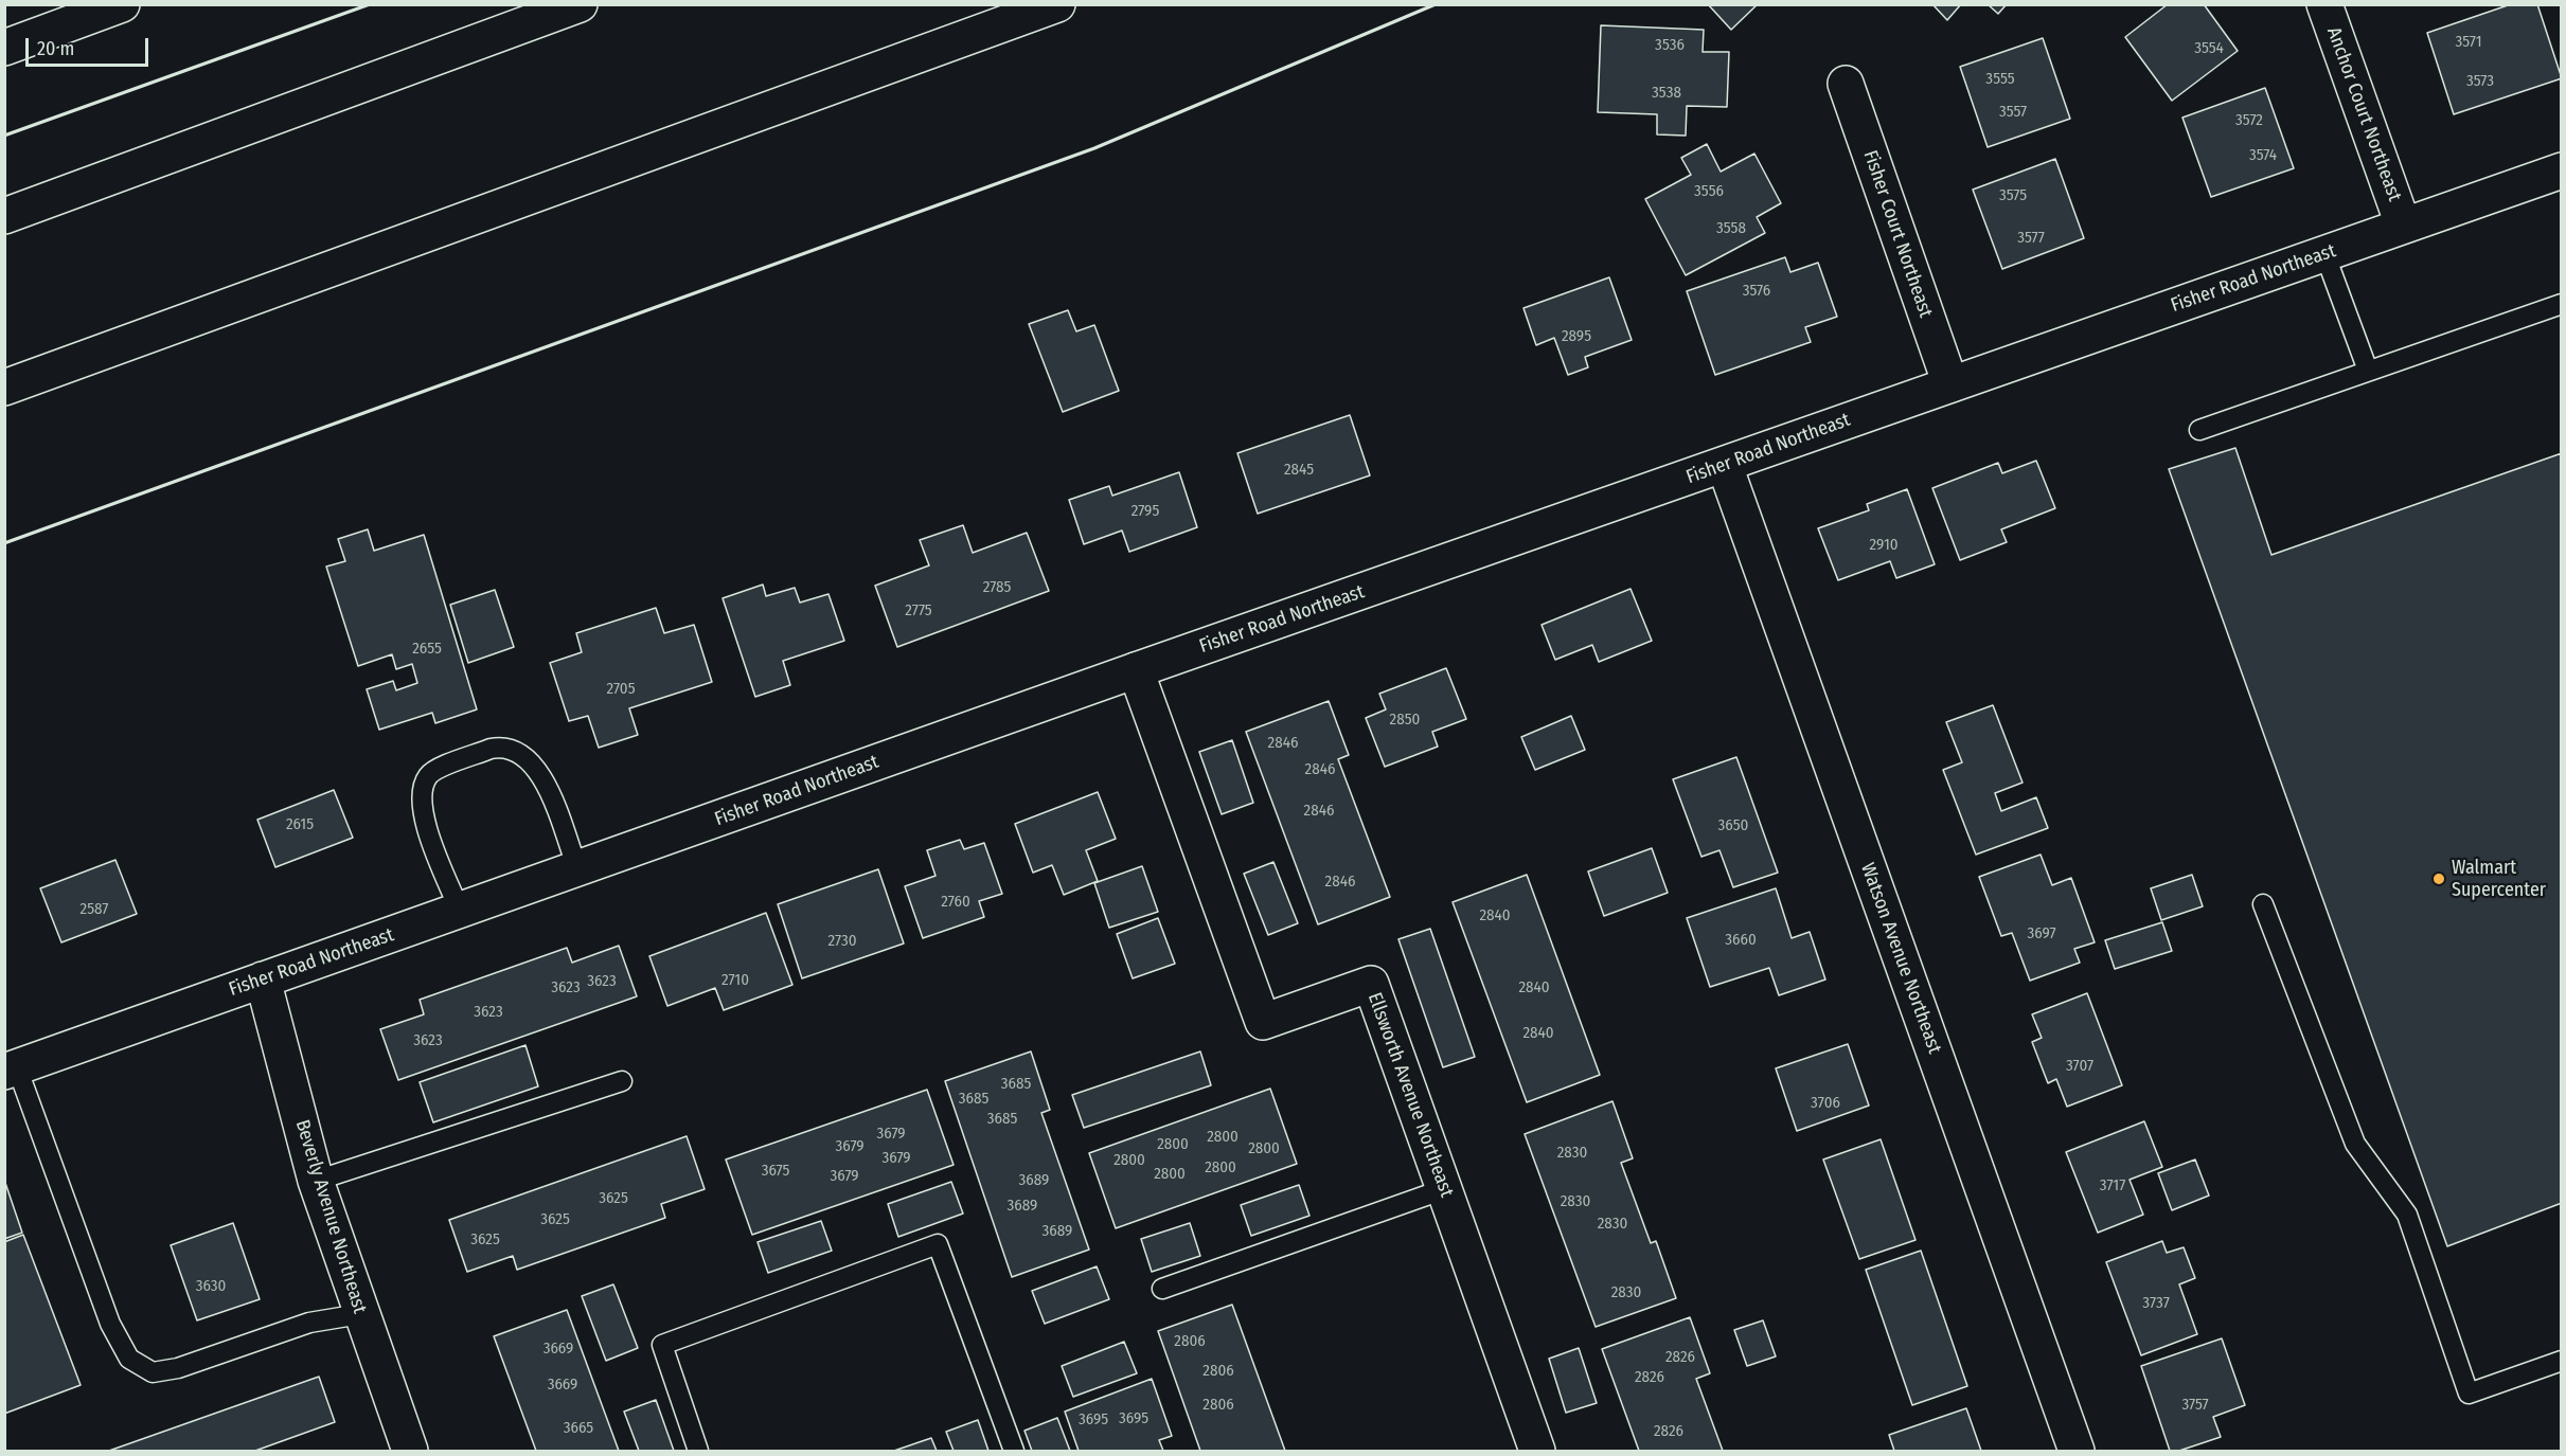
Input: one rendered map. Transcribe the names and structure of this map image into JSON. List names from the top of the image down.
{
  "streets": {
    "main road": [
      "Anchor Court Northeast",
      "Fisher Court Northeast",
      "Fisher Road Northeast",
      "Watson Avenue Northeast",
      "Ellsworth Avenue Northeast",
      "Beverly Avenue Northeast"
    ]
  },
  "crossings": [
    ["Anchor Court Northeast", "Fisher Road Northeast"],
    ["Fisher Court Northeast", "Fisher Road Northeast"],
    ["Fisher Road Northeast", "Watson Avenue Northeast"],
    ["Fisher Road Northeast", "Ellsworth Avenue Northeast"],
    ["Fisher Road Northeast", "Beverly Avenue Northeast"]
  ],
  "places": ["Walmart Supercenter"],
  "house_numbers": [
    "3571",
    "3536",
    "3554",
    "3555",
    "3573",
    "3538",
    "3557",
    "3572",
    "3574",
    "3556",
    "3575",
    "3558",
    "3577",
    "3576",
    "2895",
    "2845",
    "2795",
    "2910",
    "2785",
    "2775",
    "2655",
    "2705",
    "2850",
    "2846",
    "2846",
    "2846",
    "2615",
    "3650",
    "2846",
    "2760",
    "2587",
    "2840",
    "3697",
    "3660",
    "2730",
    "2710",
    "3623",
    "3623",
    "2840",
    "3623",
    "2840",
    "3623",
    "3707",
    "3685",
    "3685",
    "3706",
    "3685",
    "3679",
    "2800",
    "2800",
    "3679",
    "2800",
    "2830",
    "3679",
    "2800",
    "2800",
    "3675",
    "2800",
    "3679",
    "3689",
    "3717",
    "3625",
    "2830",
    "3689",
    "3625",
    "2830",
    "3689",
    "3625",
    "3630",
    "2830",
    "3737",
    "2806",
    "3669",
    "2826",
    "2806",
    "2826",
    "3669",
    "2806",
    "3757",
    "3695",
    "3695",
    "3665",
    "2826"
  ],
  "scale_bar": "20 m"
}
